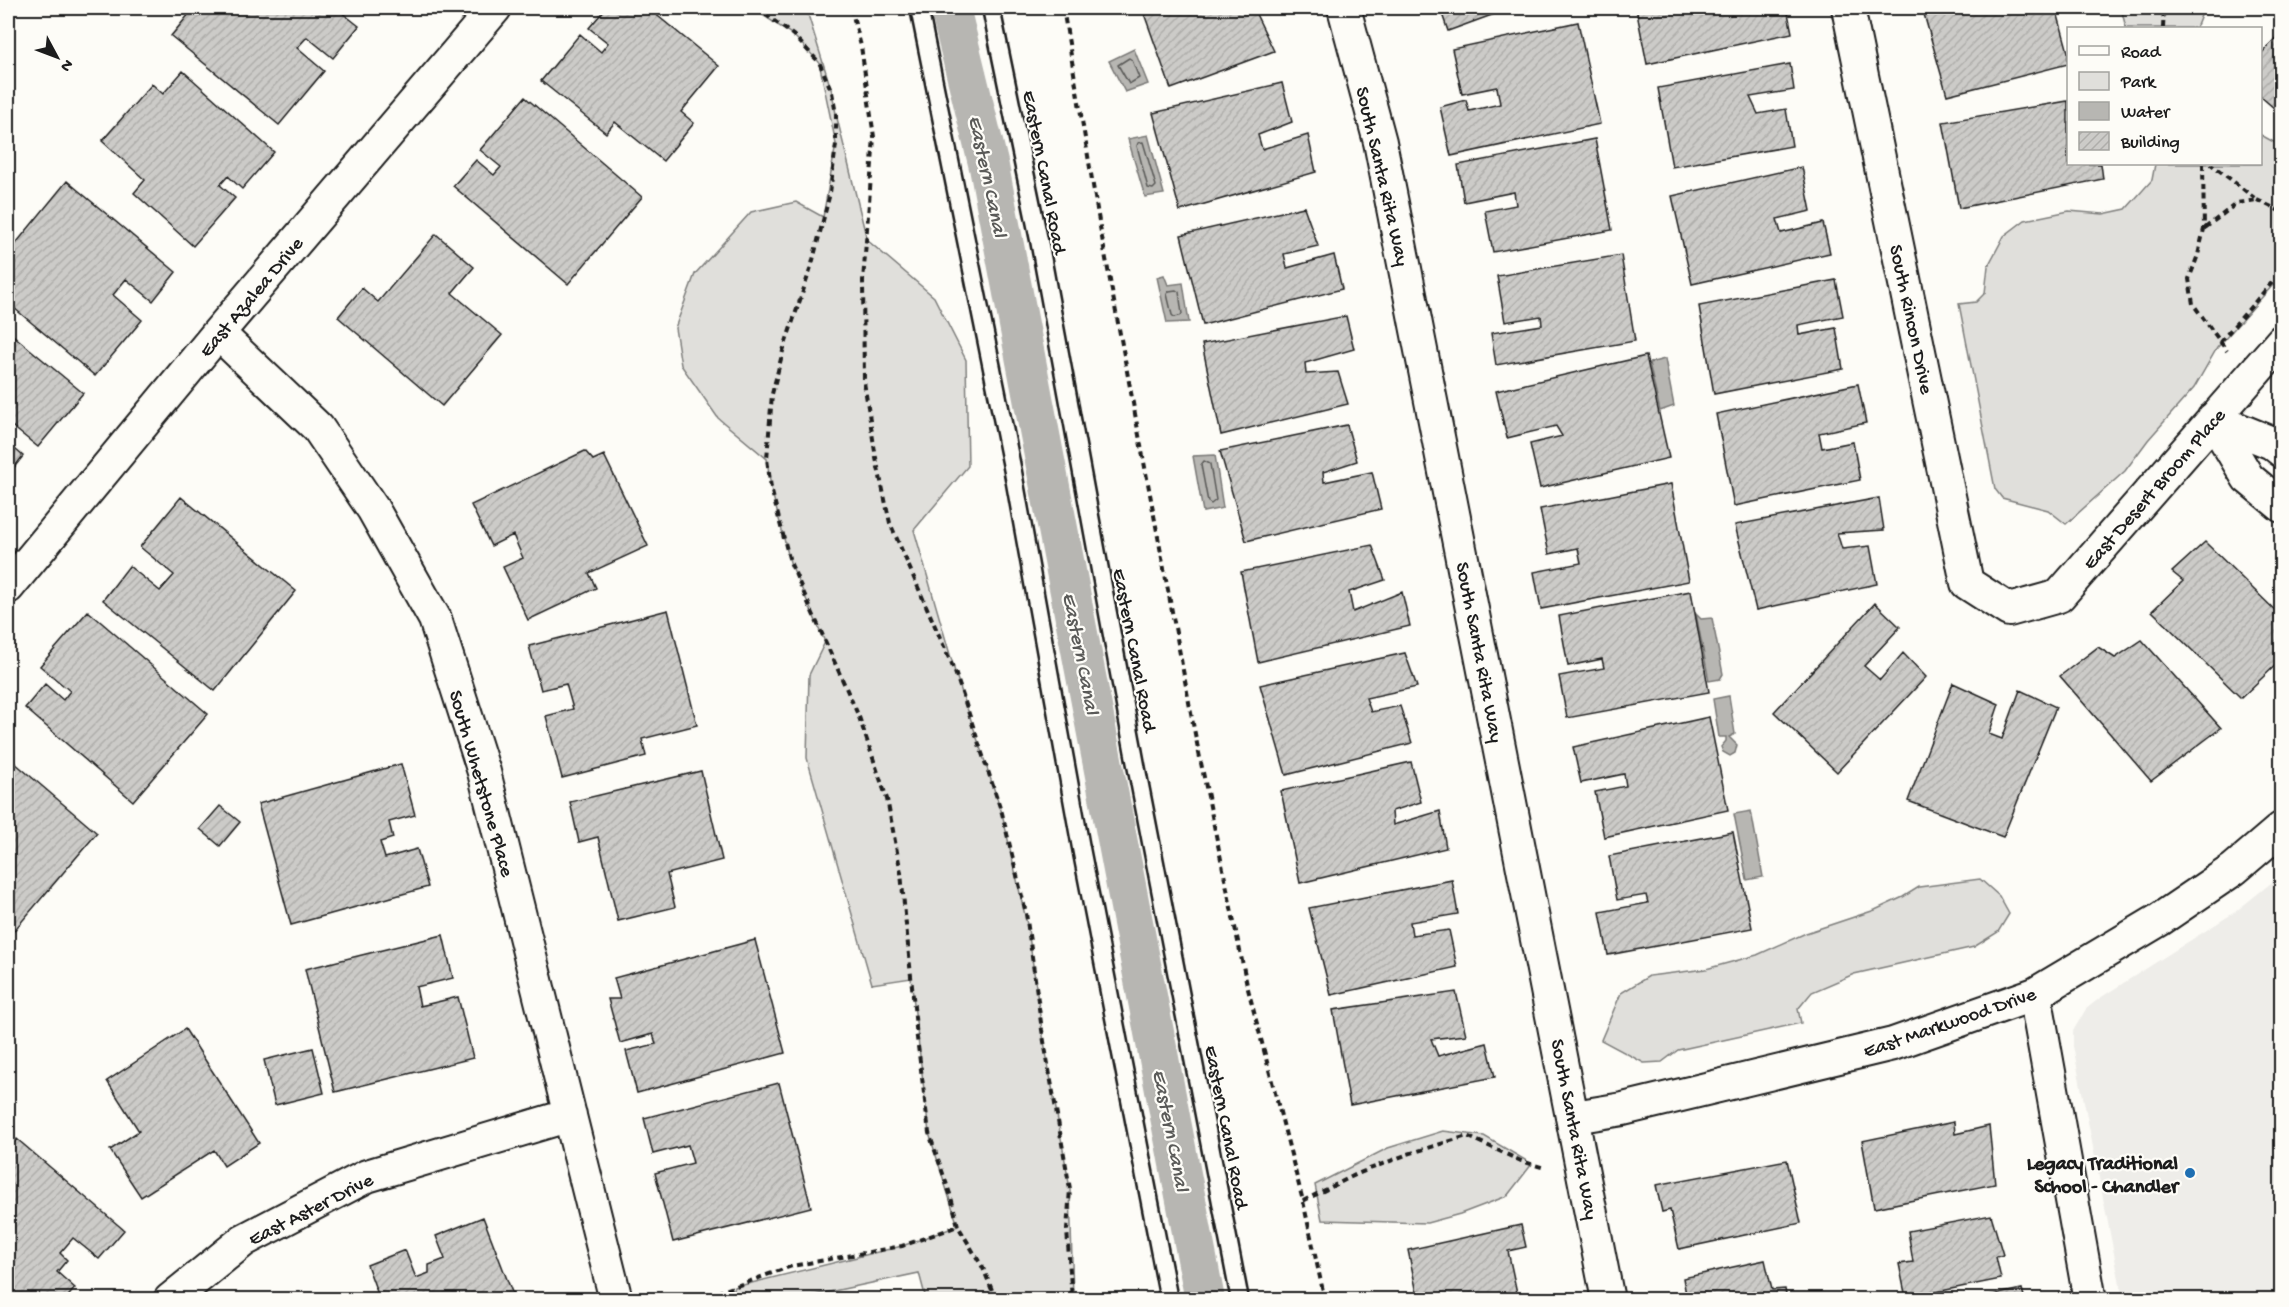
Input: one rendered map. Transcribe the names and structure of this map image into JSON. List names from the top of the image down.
{
  "streets": {
    "street": [
      "South Santa Rita Way",
      "East Azalea Drive",
      "South Rincon Drive",
      "East Desert Broom Place",
      "South Whetstone Place",
      "East Markwood Drive",
      "East Aster Drive"
    ],
    "lane": ["Eastern Canal Road"]
  },
  "crossings": [
    ["South Santa Rita Way", "East Markwood Drive"],
    ["East Azalea Drive", "South Whetstone Place"],
    ["South Rincon Drive", "East Desert Broom Place"],
    ["South Whetstone Place", "East Aster Drive"]
  ],
  "water": ["Eastern Canal"],
  "places": ["Legacy Traditional School - Chandler"],
  "legend": [
    "Road",
    "Park",
    "Water",
    "Building"
  ],
  "north": "bottom right"
}
